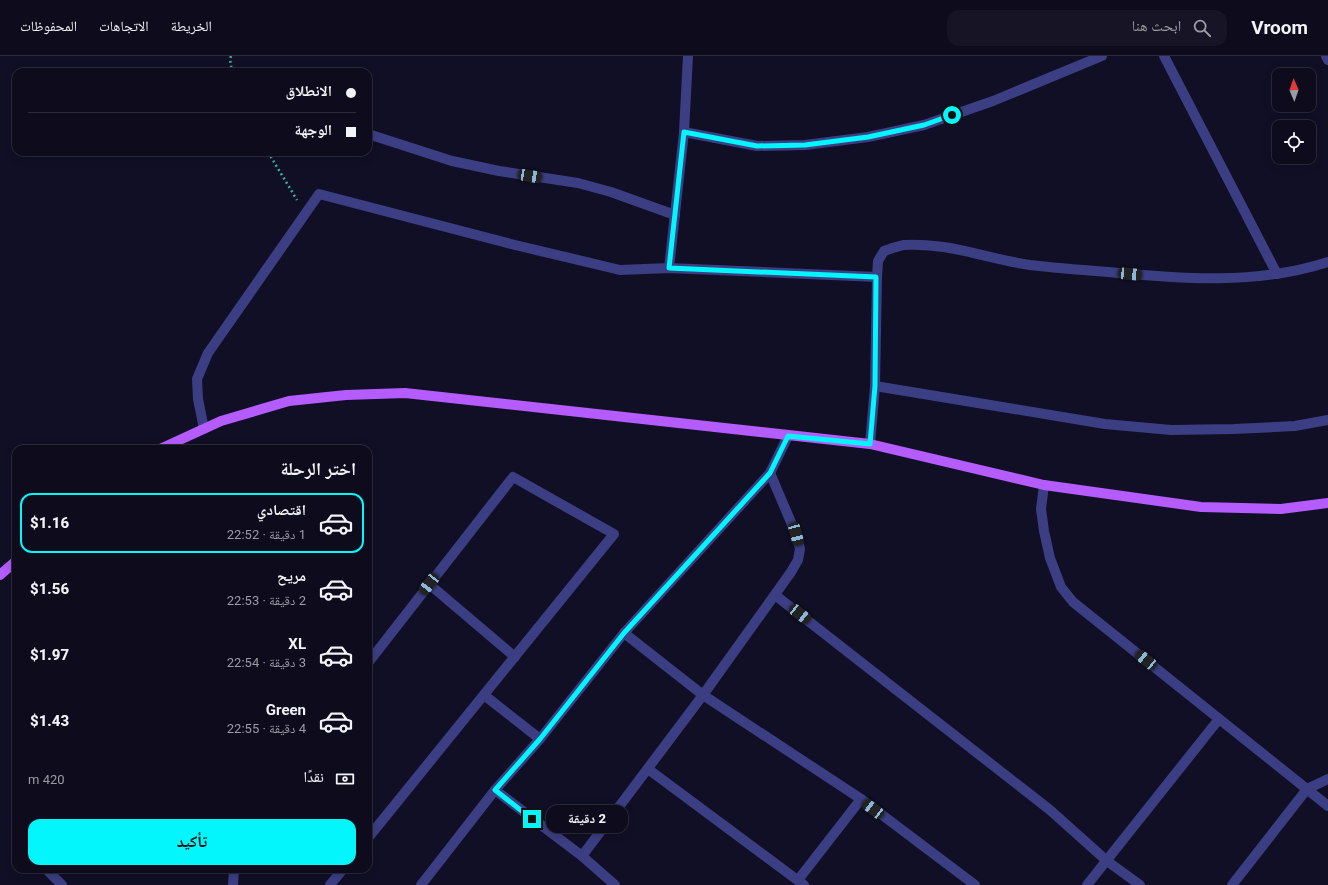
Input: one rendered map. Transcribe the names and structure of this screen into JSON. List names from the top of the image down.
{
  "north": "top",
  "page": {
    "header": "Vroom",
    "search": "ابحث هنا",
    "nav": ["الخريطة", "الاتجاهات", "المحفوظات"],
    "banner": ["الانطلاق", "الوجهة"],
    "heading": "اختر الرحلة",
    "list": [
      {
        "name": "اقتصادي",
        "note": "1 دقيقة · 22:52",
        "value": "$1.16"
      },
      {
        "name": "مريح",
        "note": "2 دقيقة · 22:53",
        "value": "$1.56"
      },
      {
        "name": "XL",
        "note": "3 دقيقة · 22:54",
        "value": "$1.97"
      },
      {
        "name": "Green",
        "note": "4 دقيقة · 22:55",
        "value": "$1.43"
      }
    ],
    "pay": ["نقدًا", "420 m"],
    "bubble": "2 دقيقة",
    "buttons": "تأكيد"
  }
}
